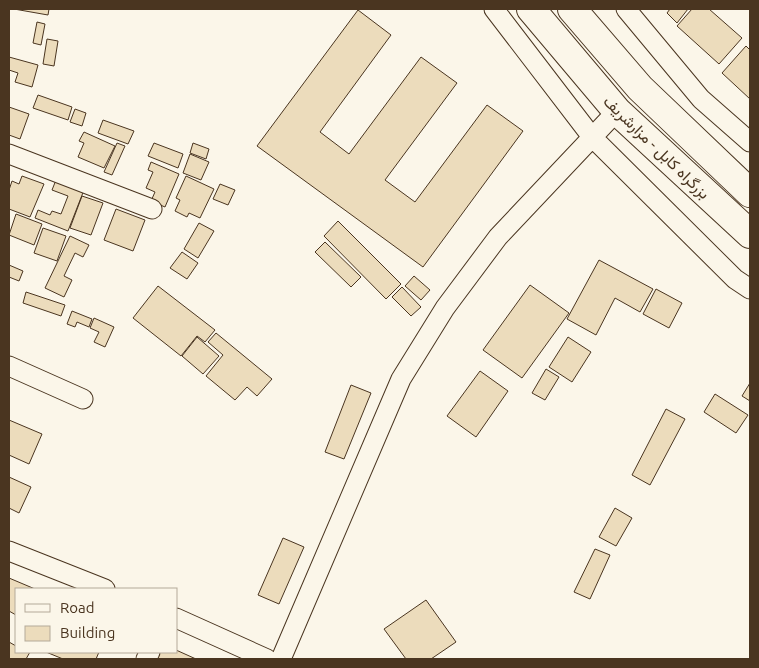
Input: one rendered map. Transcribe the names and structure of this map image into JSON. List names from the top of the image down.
{
  "streets": {
    "highway": ["بزرگراه کابل - مزارشریف"]
  },
  "legend": ["Road", "Building"]
}
